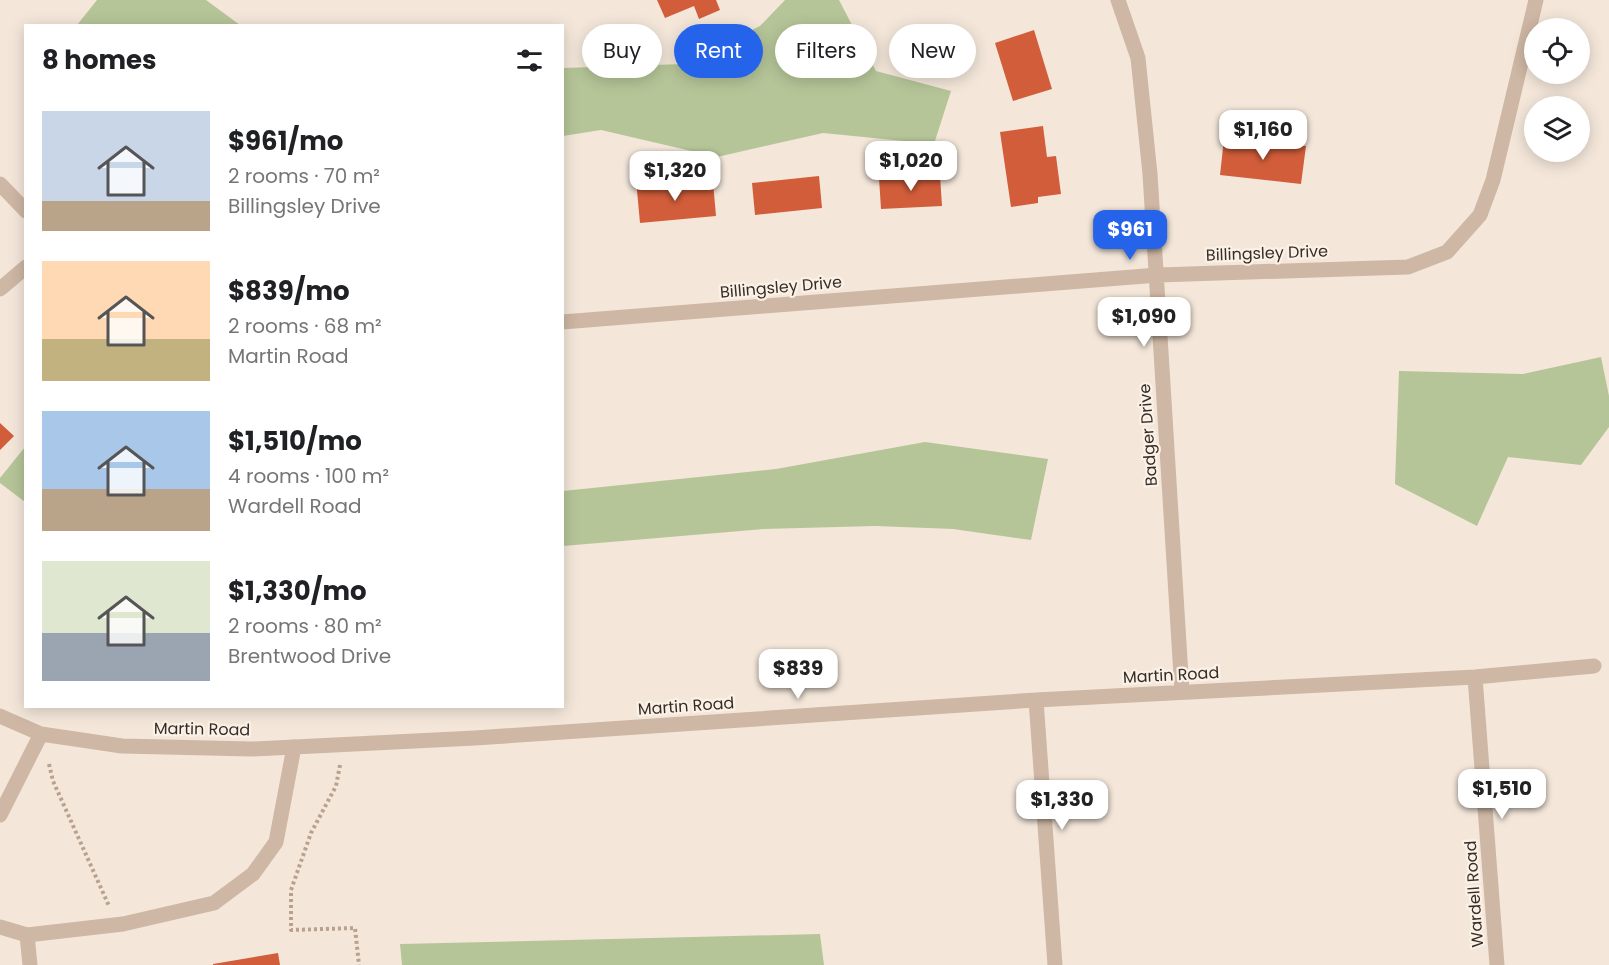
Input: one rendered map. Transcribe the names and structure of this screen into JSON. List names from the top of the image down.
{
  "streets": {
    "street": [
      "Billingsley Drive",
      "Badger Drive",
      "Martin Road",
      "Wardell Road"
    ]
  },
  "crossings": [
    ["Billingsley Drive", "Badger Drive"],
    ["Badger Drive", "Martin Road"],
    ["Martin Road", "Wardell Road"]
  ],
  "page": {
    "chip": [
      "Buy",
      "Rent",
      "Filters",
      "New"
    ],
    "heading": "8 homes",
    "list": [
      {
        "name": "$961/mo",
        "note": "2 rooms · 70 m² · Billingsley Drive"
      },
      {
        "name": "$839/mo",
        "note": "2 rooms · 68 m² · Martin Road"
      },
      {
        "name": "$1,510/mo",
        "note": "4 rooms · 100 m² · Wardell Road"
      },
      {
        "name": "$1,330/mo",
        "note": "2 rooms · 80 m² · Brentwood Drive"
      }
    ],
    "price": [
      "$1,160",
      "$1,020",
      "$1,320",
      "$961",
      "$1,090",
      "$839",
      "$1,510",
      "$1,330"
    ]
  }
}
